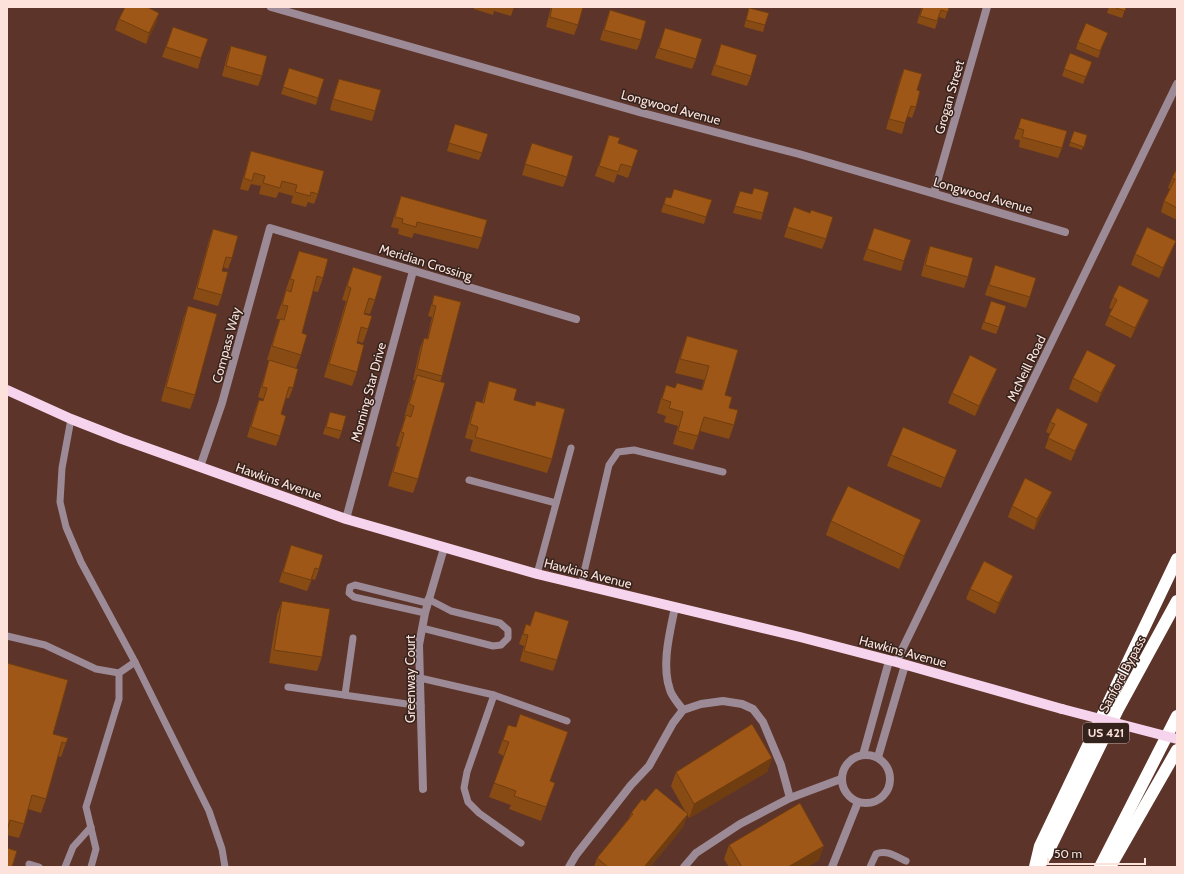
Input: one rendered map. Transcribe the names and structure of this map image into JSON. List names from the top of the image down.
{
  "streets": {
    "highway": ["Sanford Bypass", "US 421"],
    "main road": ["Hawkins Avenue"],
    "street": [
      "Grogan Street",
      "Longwood Avenue",
      "Meridian Crossing",
      "Compass Way",
      "McNeill Road",
      "Morning Star Drive",
      "Greenway Court"
    ]
  },
  "crossings": [
    ["Grogan Street", "Longwood Avenue"],
    ["Meridian Crossing", "Compass Way"],
    ["Meridian Crossing", "Morning Star Drive"],
    ["Compass Way", "Hawkins Avenue"],
    ["McNeill Road", "Hawkins Avenue"],
    ["Morning Star Drive", "Hawkins Avenue"],
    ["Hawkins Avenue", "Greenway Court"]
  ],
  "scale_bar": "50 m"
}
